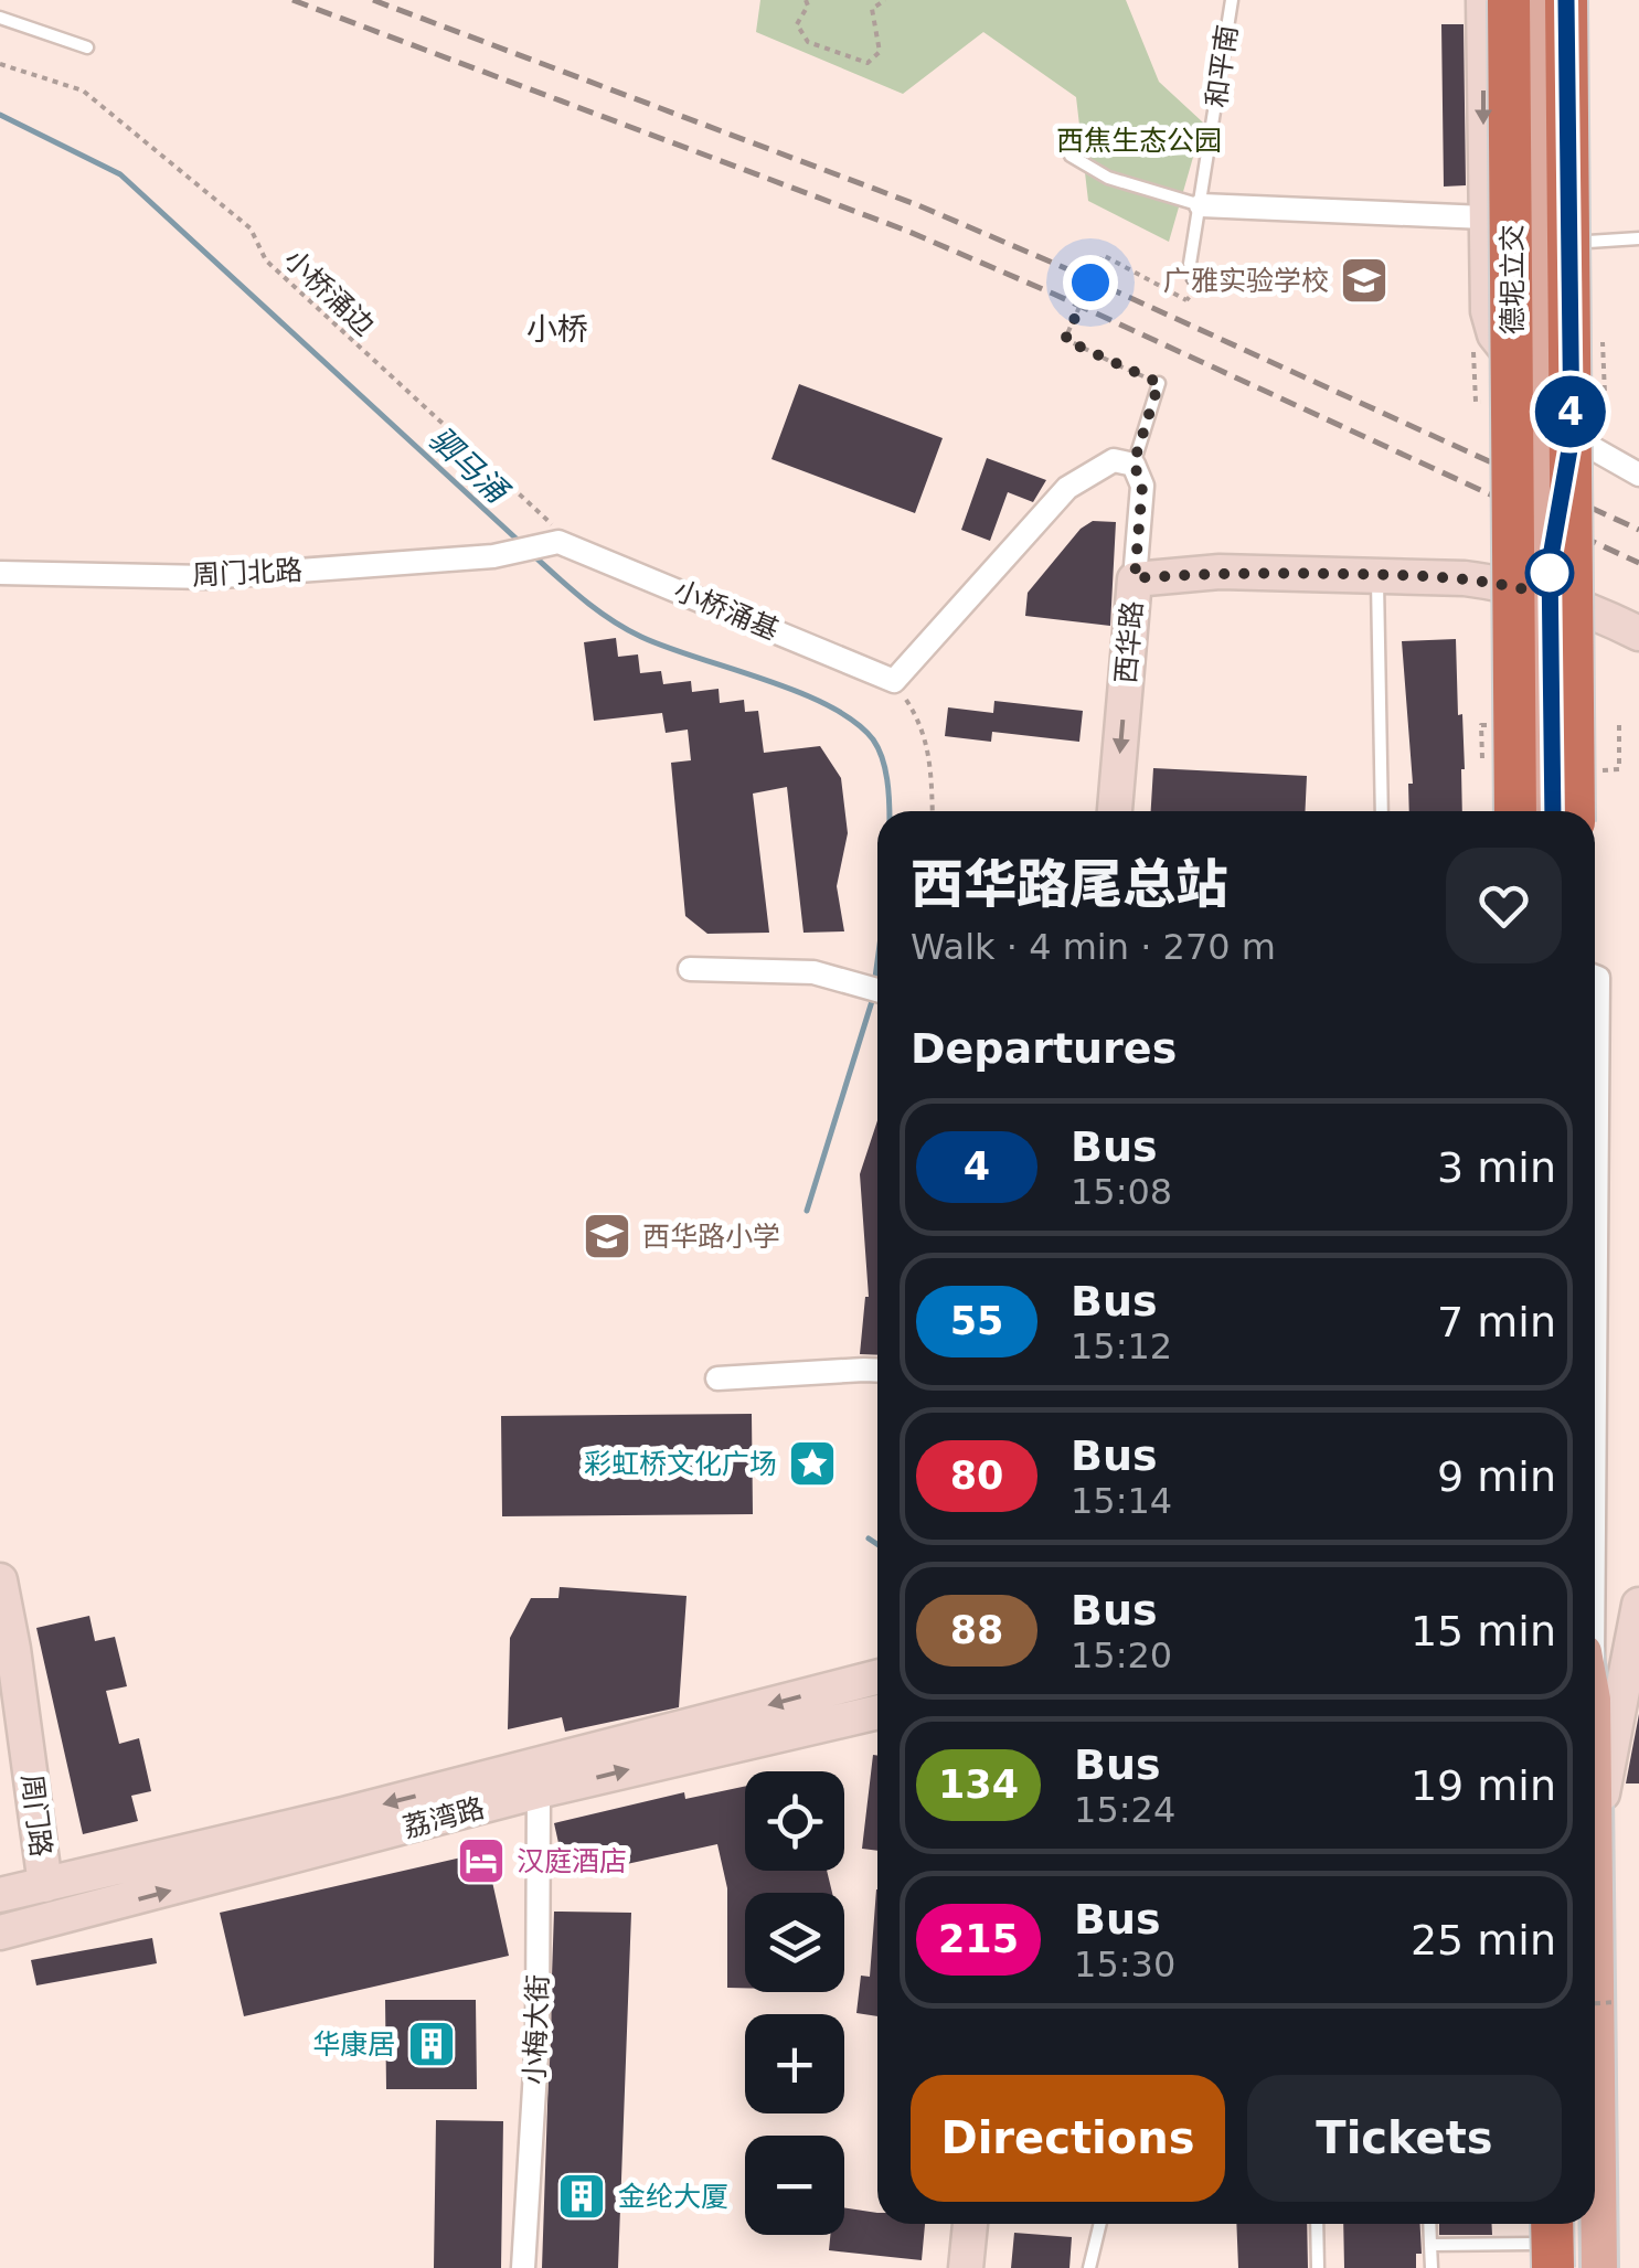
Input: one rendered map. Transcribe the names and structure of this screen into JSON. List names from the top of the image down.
{
  "streets": {
    "highway": ["德坭立交"],
    "main road": ["西华路", "周门路", "荔湾路"],
    "street": ["周门北路", "小桥涌基", "小梅大街"],
    "lane": ["和平南"],
    "path": ["小桥涌边"]
  },
  "crossings": [
    ["小桥涌边", "周门北路"],
    ["小桥涌边", "小桥涌基"],
    ["周门北路", "小桥涌基"],
    ["周门路", "荔湾路"],
    ["荔湾路", "小梅大街"]
  ],
  "districts": ["小桥"],
  "water": ["驷马涌"],
  "parks": ["西焦生态公园"],
  "places": {
    "school or university": ["广雅实验学校", "西华路小学"],
    "place": ["彩虹桥文化广场"],
    "hotel": ["汉庭酒店"],
    "building": ["华康居", "金纶大厦"]
  },
  "lines": ["bus line 4"],
  "page": {
    "on_map": "4",
    "heading": [
      ["西华路尾总站", "Walk · 4 min · 270 m"],
      "Departures"
    ],
    "list": [
      {
        "mark": "4",
        "name": "Bus",
        "note": "15:08",
        "value": "3 min"
      },
      {
        "mark": "55",
        "name": "Bus",
        "note": "15:12",
        "value": "7 min"
      },
      {
        "mark": "80",
        "name": "Bus",
        "note": "15:14",
        "value": "9 min"
      },
      {
        "mark": "88",
        "name": "Bus",
        "note": "15:20",
        "value": "15 min"
      },
      {
        "mark": "134",
        "name": "Bus",
        "note": "15:24",
        "value": "19 min"
      },
      {
        "mark": "215",
        "name": "Bus",
        "note": "15:30",
        "value": "25 min"
      }
    ],
    "map_buttons": ["+", "−"],
    "buttons": ["Directions", "Tickets"]
  }
}
